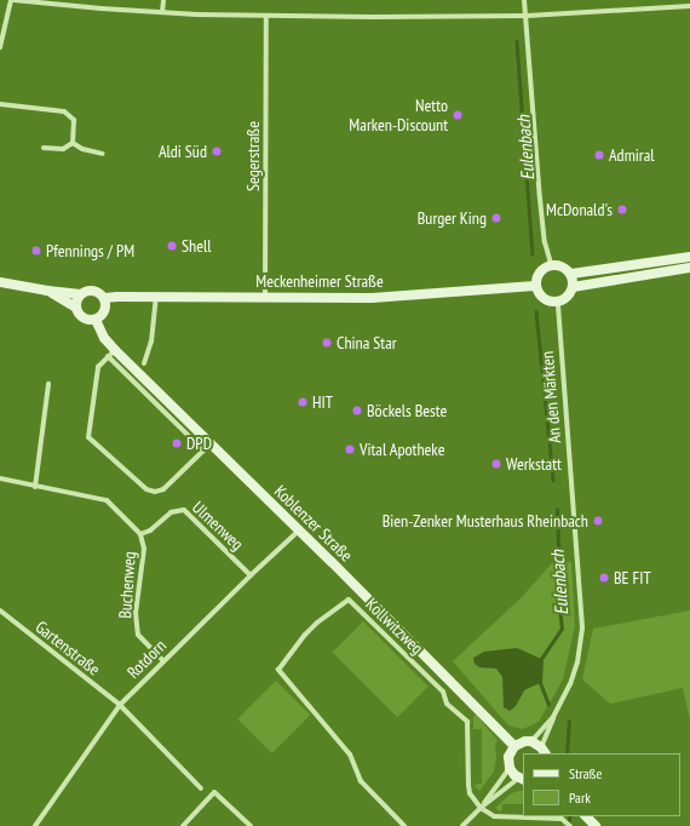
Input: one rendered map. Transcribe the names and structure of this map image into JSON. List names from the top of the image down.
{
  "streets": {
    "main road": ["Meckenheimer Straße", "Koblenzer Straße"],
    "street": [
      "Segerstraße",
      "An den Märkten",
      "Ulmenweg",
      "Buchenweg",
      "Kollwitzweg",
      "Gartenstraße",
      "Rotdorn"
    ]
  },
  "crossings": [
    ["Segerstraße", "Meckenheimer Straße"],
    ["Meckenheimer Straße", "An den Märkten"],
    ["Meckenheimer Straße", "Koblenzer Straße"],
    ["Koblenzer Straße", "Rotdorn"],
    ["Ulmenweg", "Buchenweg"],
    ["Ulmenweg", "Rotdorn"],
    ["Buchenweg", "Rotdorn"],
    ["Gartenstraße", "Rotdorn"]
  ],
  "water": ["Eulenbach"],
  "places": [
    "Netto Marken-Discount",
    "Aldi Süd",
    "Admiral",
    "McDonald's",
    "Burger King",
    "Shell",
    "Pfennings / PM",
    "China Star",
    "HIT",
    "Böckels Beste",
    "DPD",
    "Vital Apotheke",
    "Werkstatt",
    "Bien-Zenker Musterhaus Rheinbach",
    "BE FIT"
  ],
  "legend": ["Straße", "Park"]
}
